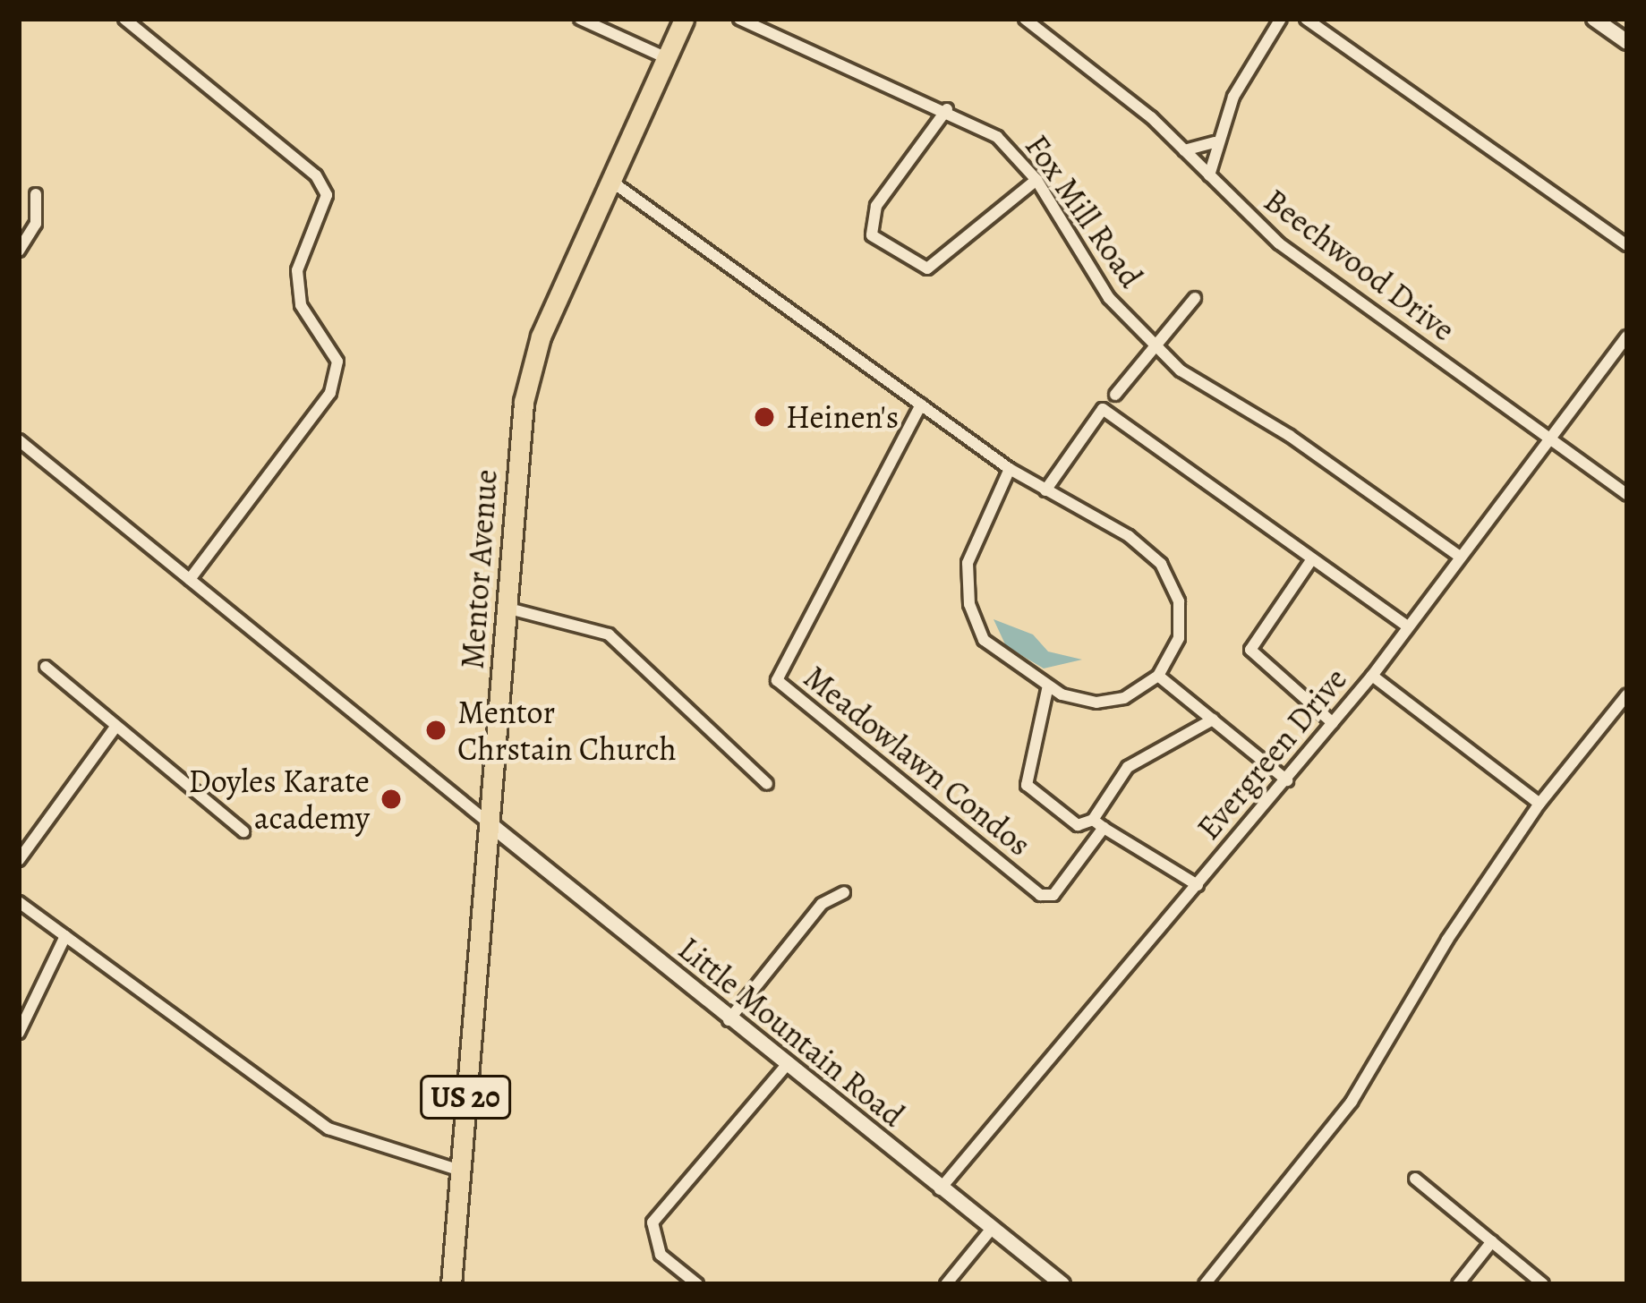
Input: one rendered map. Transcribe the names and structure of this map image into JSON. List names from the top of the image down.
{
  "streets": {
    "main road": ["Mentor Avenue", "US 20"],
    "street": [
      "Fox Mill Road",
      "Beechwood Drive",
      "Evergreen Drive",
      "Meadowlawn Condos",
      "Little Mountain Road"
    ]
  },
  "crossings": [
    ["Fox Mill Road", "Evergreen Drive"],
    ["Beechwood Drive", "Evergreen Drive"],
    ["Mentor Avenue", "Little Mountain Road"],
    ["Evergreen Drive", "Little Mountain Road"]
  ],
  "places": ["Heinen's", "Mentor Chrstain Church", "Doyles Karate academy"]
}
